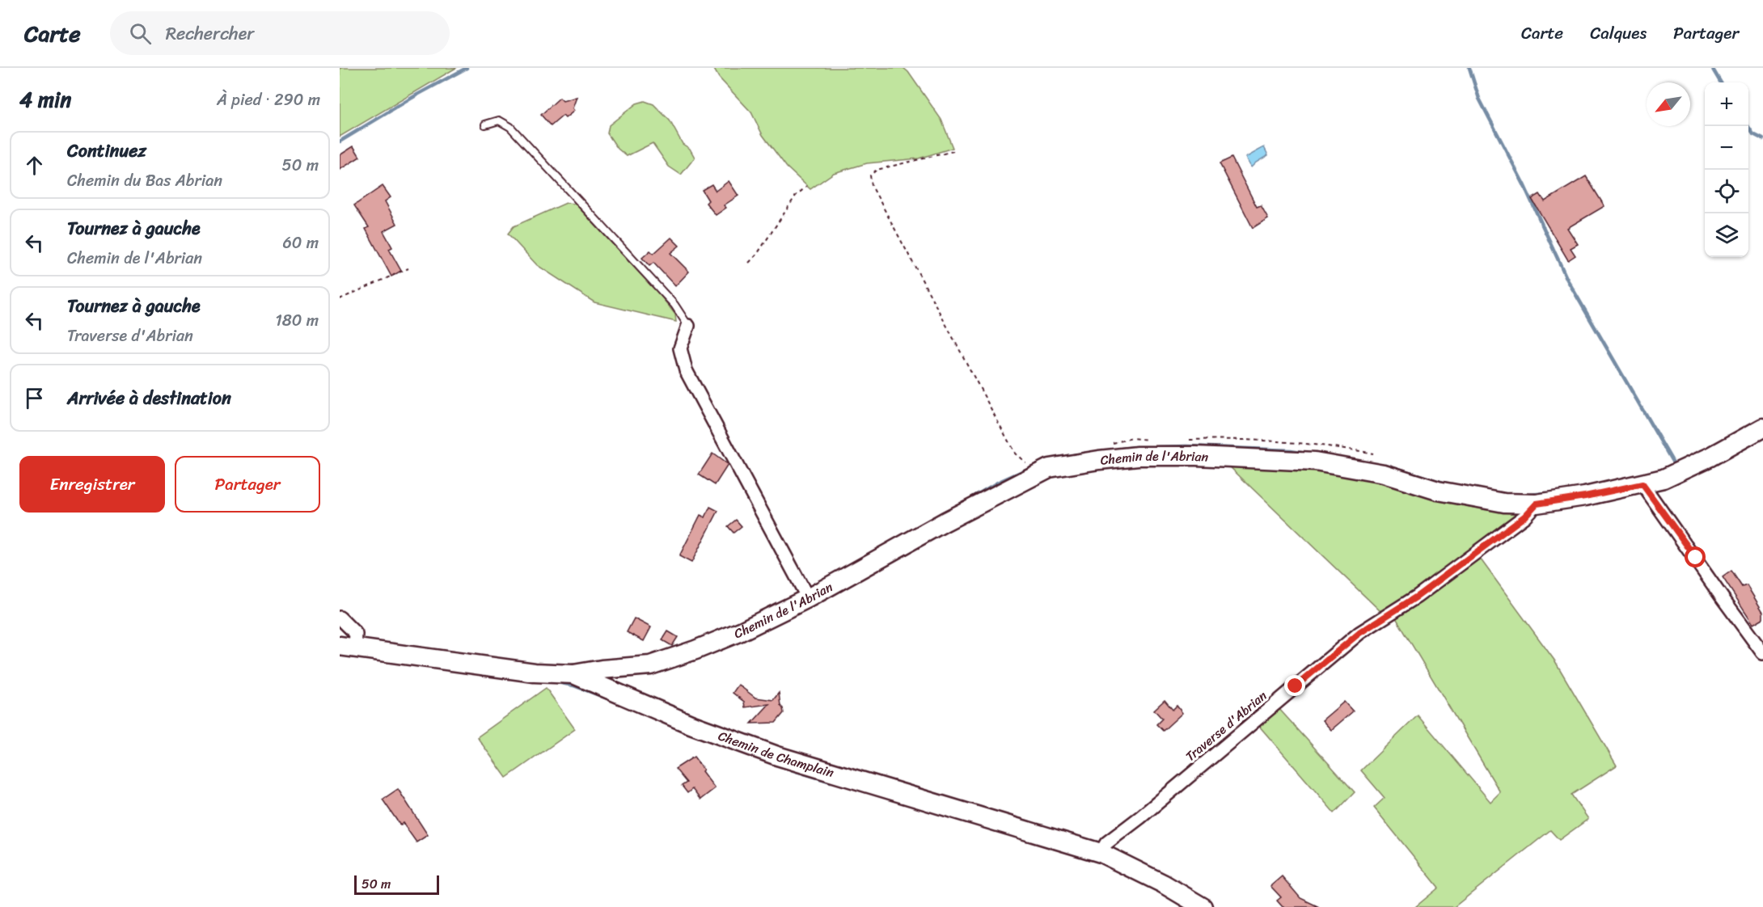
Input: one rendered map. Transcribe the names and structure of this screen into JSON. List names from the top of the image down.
{
  "streets": {
    "street": ["Chemin de l'Abrian", "Traverse d'Abrian", "Chemin de Champlain"]
  },
  "crossings": [
    ["Chemin de l'Abrian", "Traverse d'Abrian"],
    ["Chemin de l'Abrian", "Chemin de Champlain"],
    ["Traverse d'Abrian", "Chemin de Champlain"]
  ],
  "scale_bar": "50 m",
  "north": "bottom left",
  "page": {
    "header": "Carte",
    "search": "Rechercher",
    "nav": ["Carte", "Calques", "Partager"],
    "heading": ["4 min", "À pied · 290 m"],
    "map_buttons": ["+", "−"],
    "list": [
      ["Continuez", "Chemin du Bas Abrian", "50 m"],
      ["Tournez à gauche", "Chemin de l'Abrian", "60 m"],
      ["Tournez à gauche", "Traverse d'Abrian", "180 m"],
      "Arrivée à destination"
    ],
    "buttons": ["Enregistrer", "Partager"],
    "scale": "50 m"
  }
}
